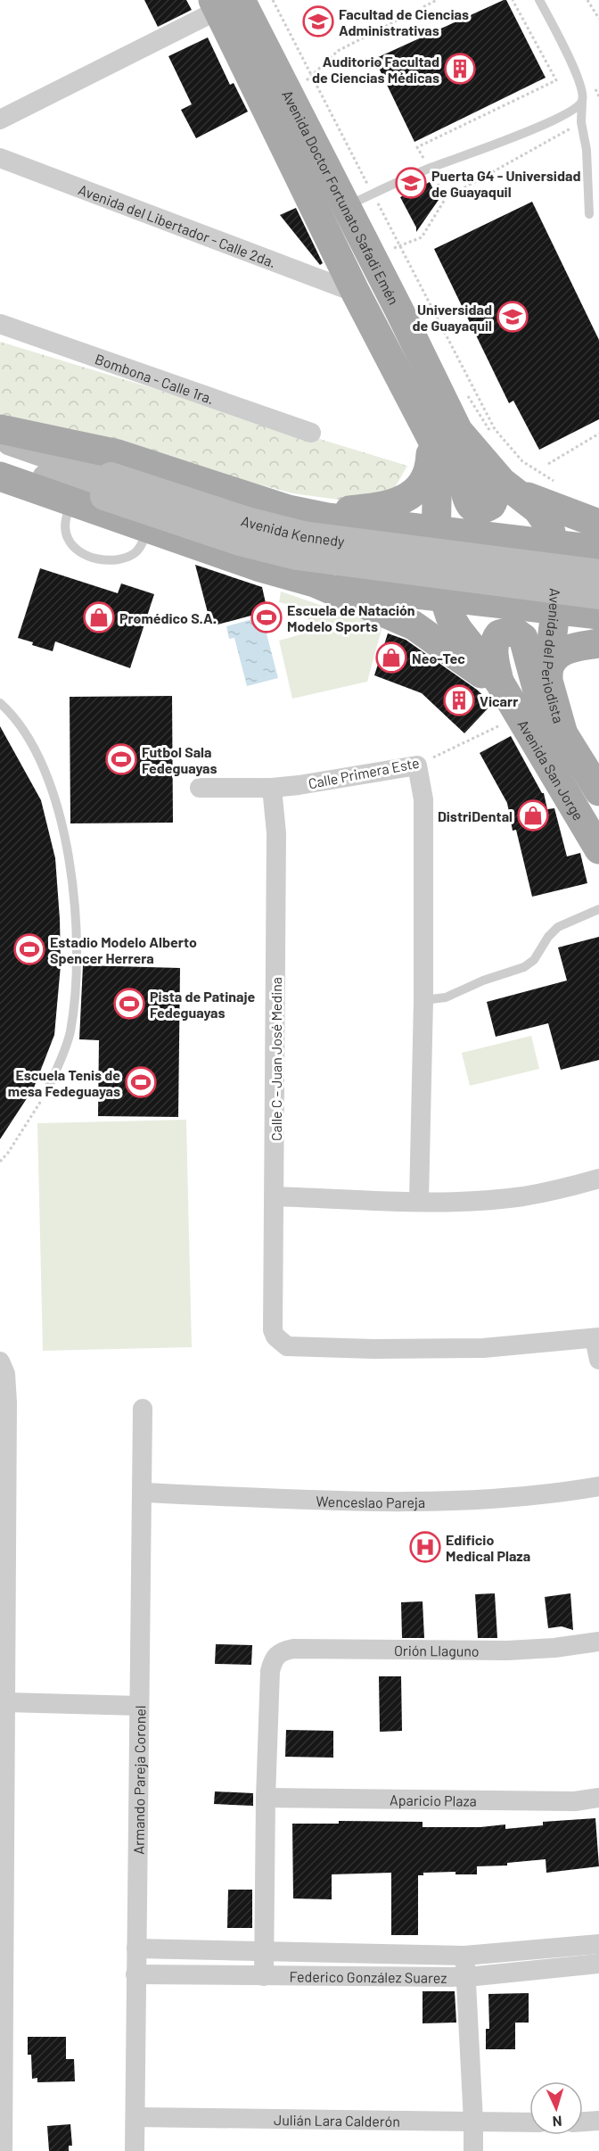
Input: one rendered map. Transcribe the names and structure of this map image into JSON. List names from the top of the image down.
{
  "streets": {
    "main road": [
      "Avenida Doctor Fortunato Safadi Emén",
      "Avenida Kennedy",
      "Avenida del Periodista",
      "Avenida San Jorge"
    ],
    "street": [
      "Avenida del Libertador - Calle 2da.",
      "Bombona - Calle 1ra.",
      "Calle Primera Este",
      "Calle C - Juan José Medina",
      "Wenceslao Pareja",
      "Orión Llaguno",
      "Armando Pareja Coronel",
      "Aparicio Plaza",
      "Federico González Suarez",
      "Julián Lara Calderón"
    ]
  },
  "crossings": [
    ["Avenida Doctor Fortunato Safadi Emén", "Avenida del Libertador - Calle 2da."],
    ["Avenida Doctor Fortunato Safadi Emén", "Avenida del Periodista"],
    ["Avenida del Periodista", "Avenida San Jorge"],
    ["Avenida San Jorge", "Calle Primera Este"],
    ["Calle Primera Este", "Calle C - Juan José Medina"],
    ["Wenceslao Pareja", "Armando Pareja Coronel"],
    ["Orión Llaguno", "Aparicio Plaza"],
    ["Armando Pareja Coronel", "Federico González Suarez"],
    ["Armando Pareja Coronel", "Julián Lara Calderón"]
  ],
  "places": {
    "school or university": ["Facultad de Ciencias Administrativas", "Puerta G4 - Universidad de Guayaquil", "Universidad de Guayaquil"],
    "building": ["Auditorio Facultad de Ciencias Médicas", "Vicarr"],
    "shop": ["Promédico S.A.", "Neo-Tec", "DistriDental"],
    "sports": [
      "Escuela de Natación Modelo Sports",
      "Futbol Sala Fedeguayas",
      "Estadio Modelo Alberto Spencer Herrera",
      "Pista de Patinaje Fedeguayas",
      "Escuela Tenis de mesa Fedeguayas"
    ],
    "hospital": ["Edificio Medical Plaza"]
  },
  "north": "bottom"
}
